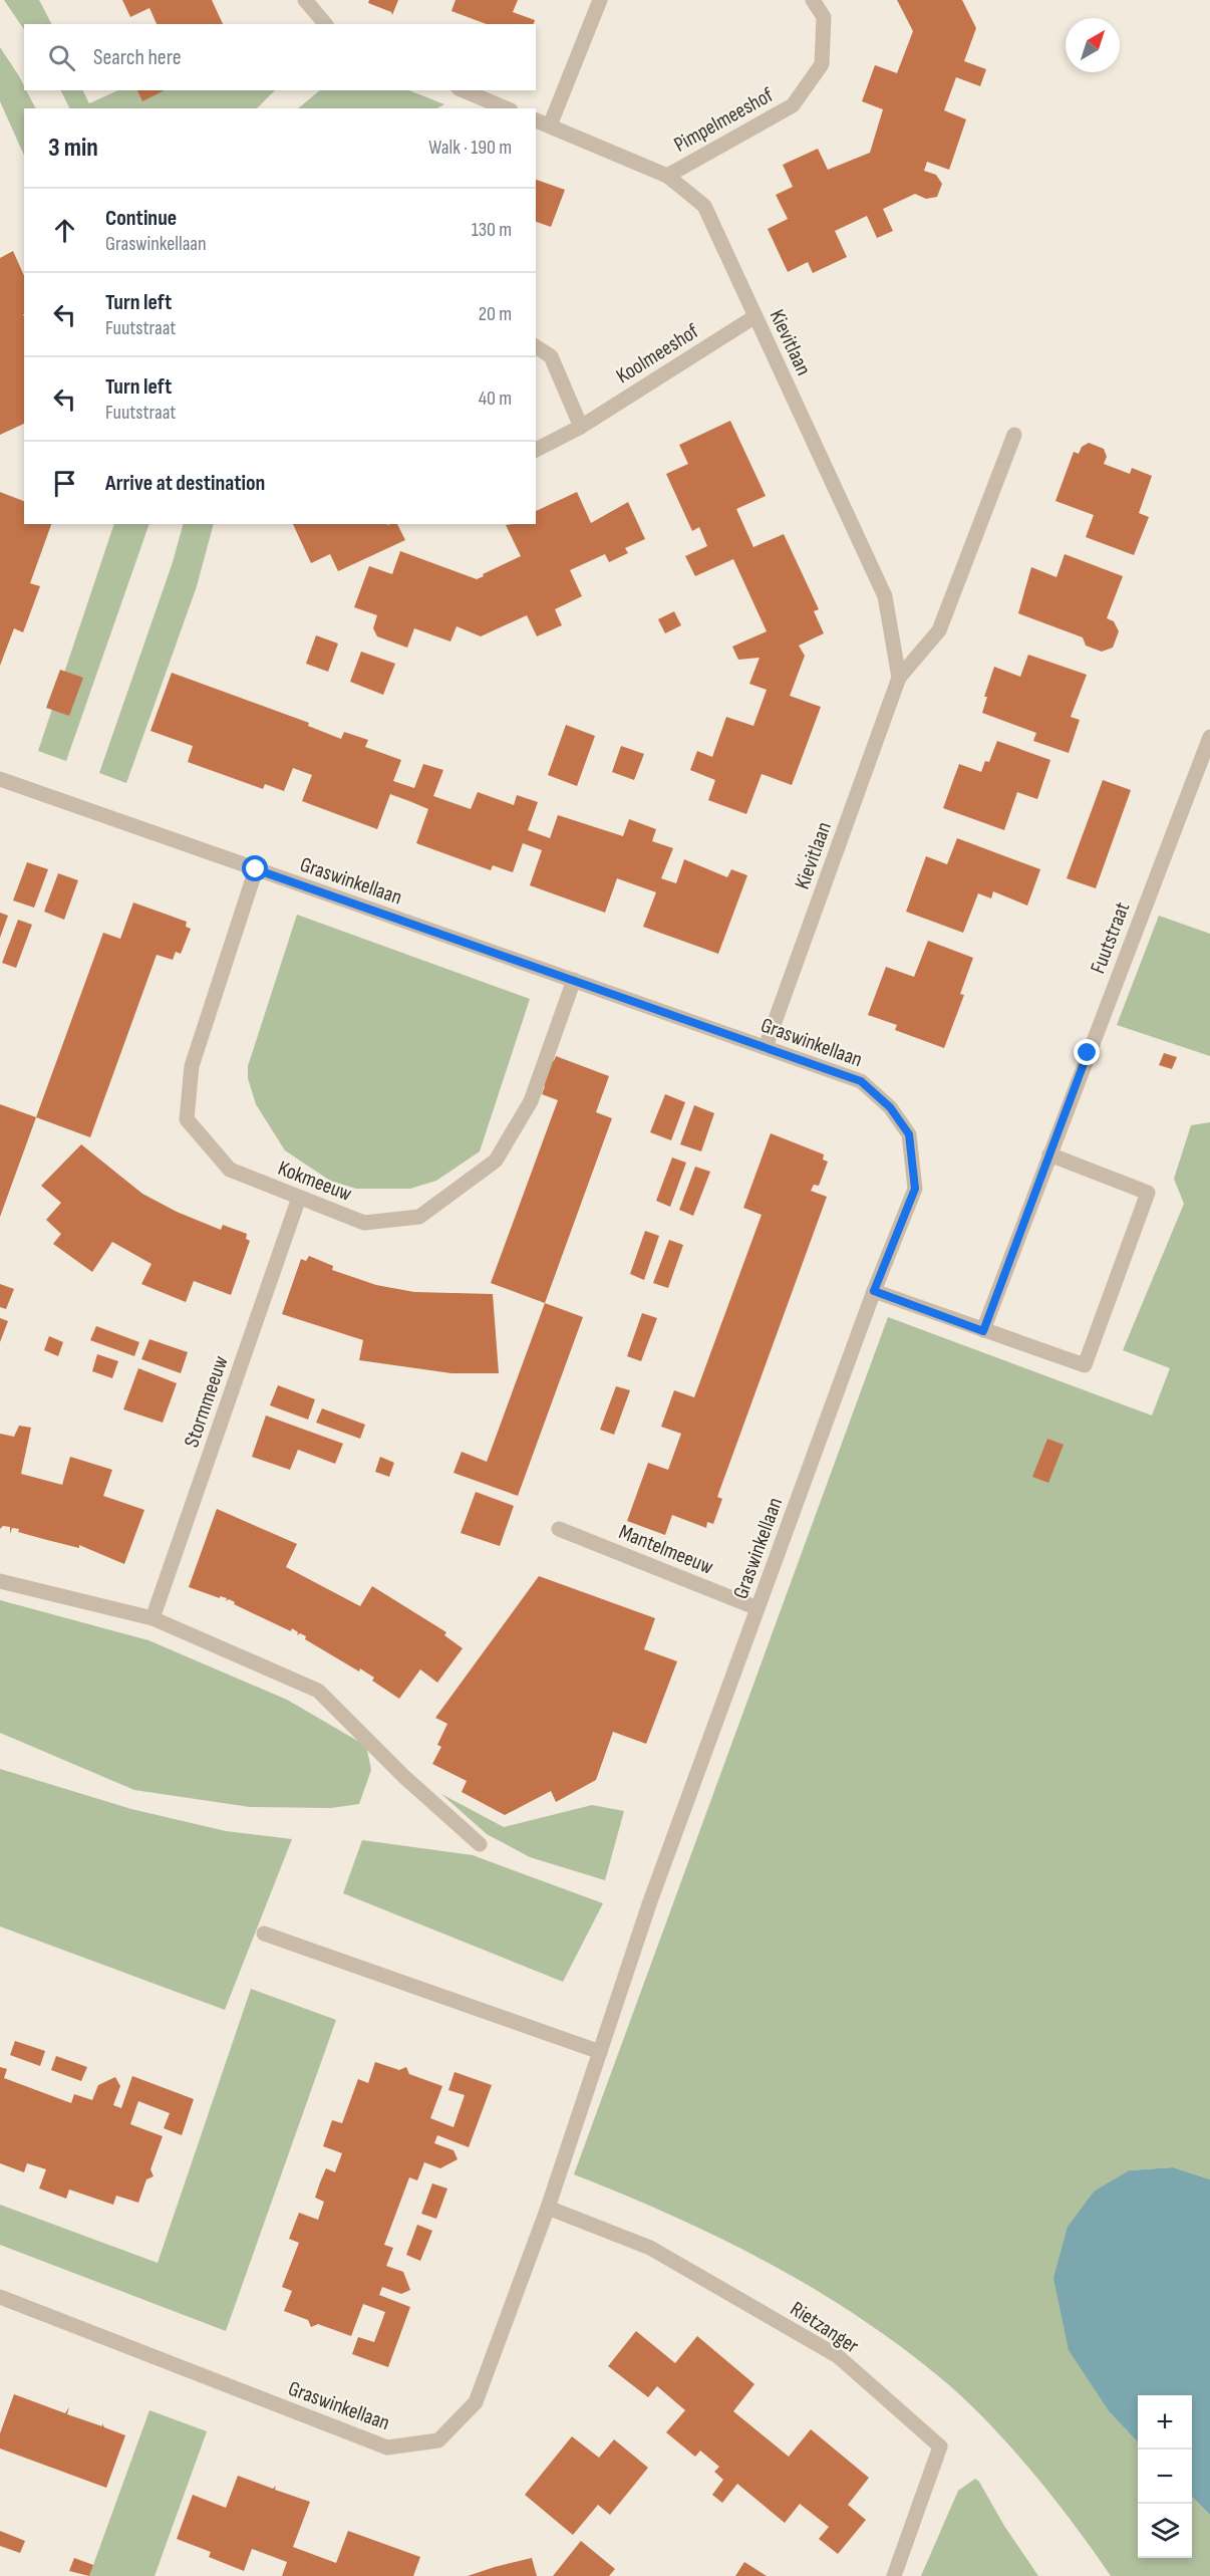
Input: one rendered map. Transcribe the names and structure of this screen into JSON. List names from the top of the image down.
{
  "streets": {
    "street": [
      "Pimpelmeeshof",
      "Kievitlaan",
      "Koolmeeshof",
      "Graswinkellaan",
      "Fuutstraat",
      "Kokmeeuw",
      "Stormmeeuw",
      "Mantelmeeuw",
      "Rietzanger"
    ]
  },
  "crossings": [
    ["Pimpelmeeshof", "Kievitlaan"],
    ["Kievitlaan", "Koolmeeshof"],
    ["Kievitlaan", "Graswinkellaan"],
    ["Graswinkellaan", "Kokmeeuw"],
    ["Graswinkellaan", "Mantelmeeuw"],
    ["Graswinkellaan", "Rietzanger"],
    ["Kokmeeuw", "Stormmeeuw"]
  ],
  "north": "top right",
  "page": {
    "search": "Search here",
    "heading": ["3 min", "Walk · 190 m"],
    "list": [
      ["Continue", "Graswinkellaan", "130 m"],
      ["Turn left", "Fuutstraat", "20 m"],
      ["Turn left", "Fuutstraat", "40 m"],
      "Arrive at destination"
    ],
    "map_buttons": ["+", "−"]
  }
}
